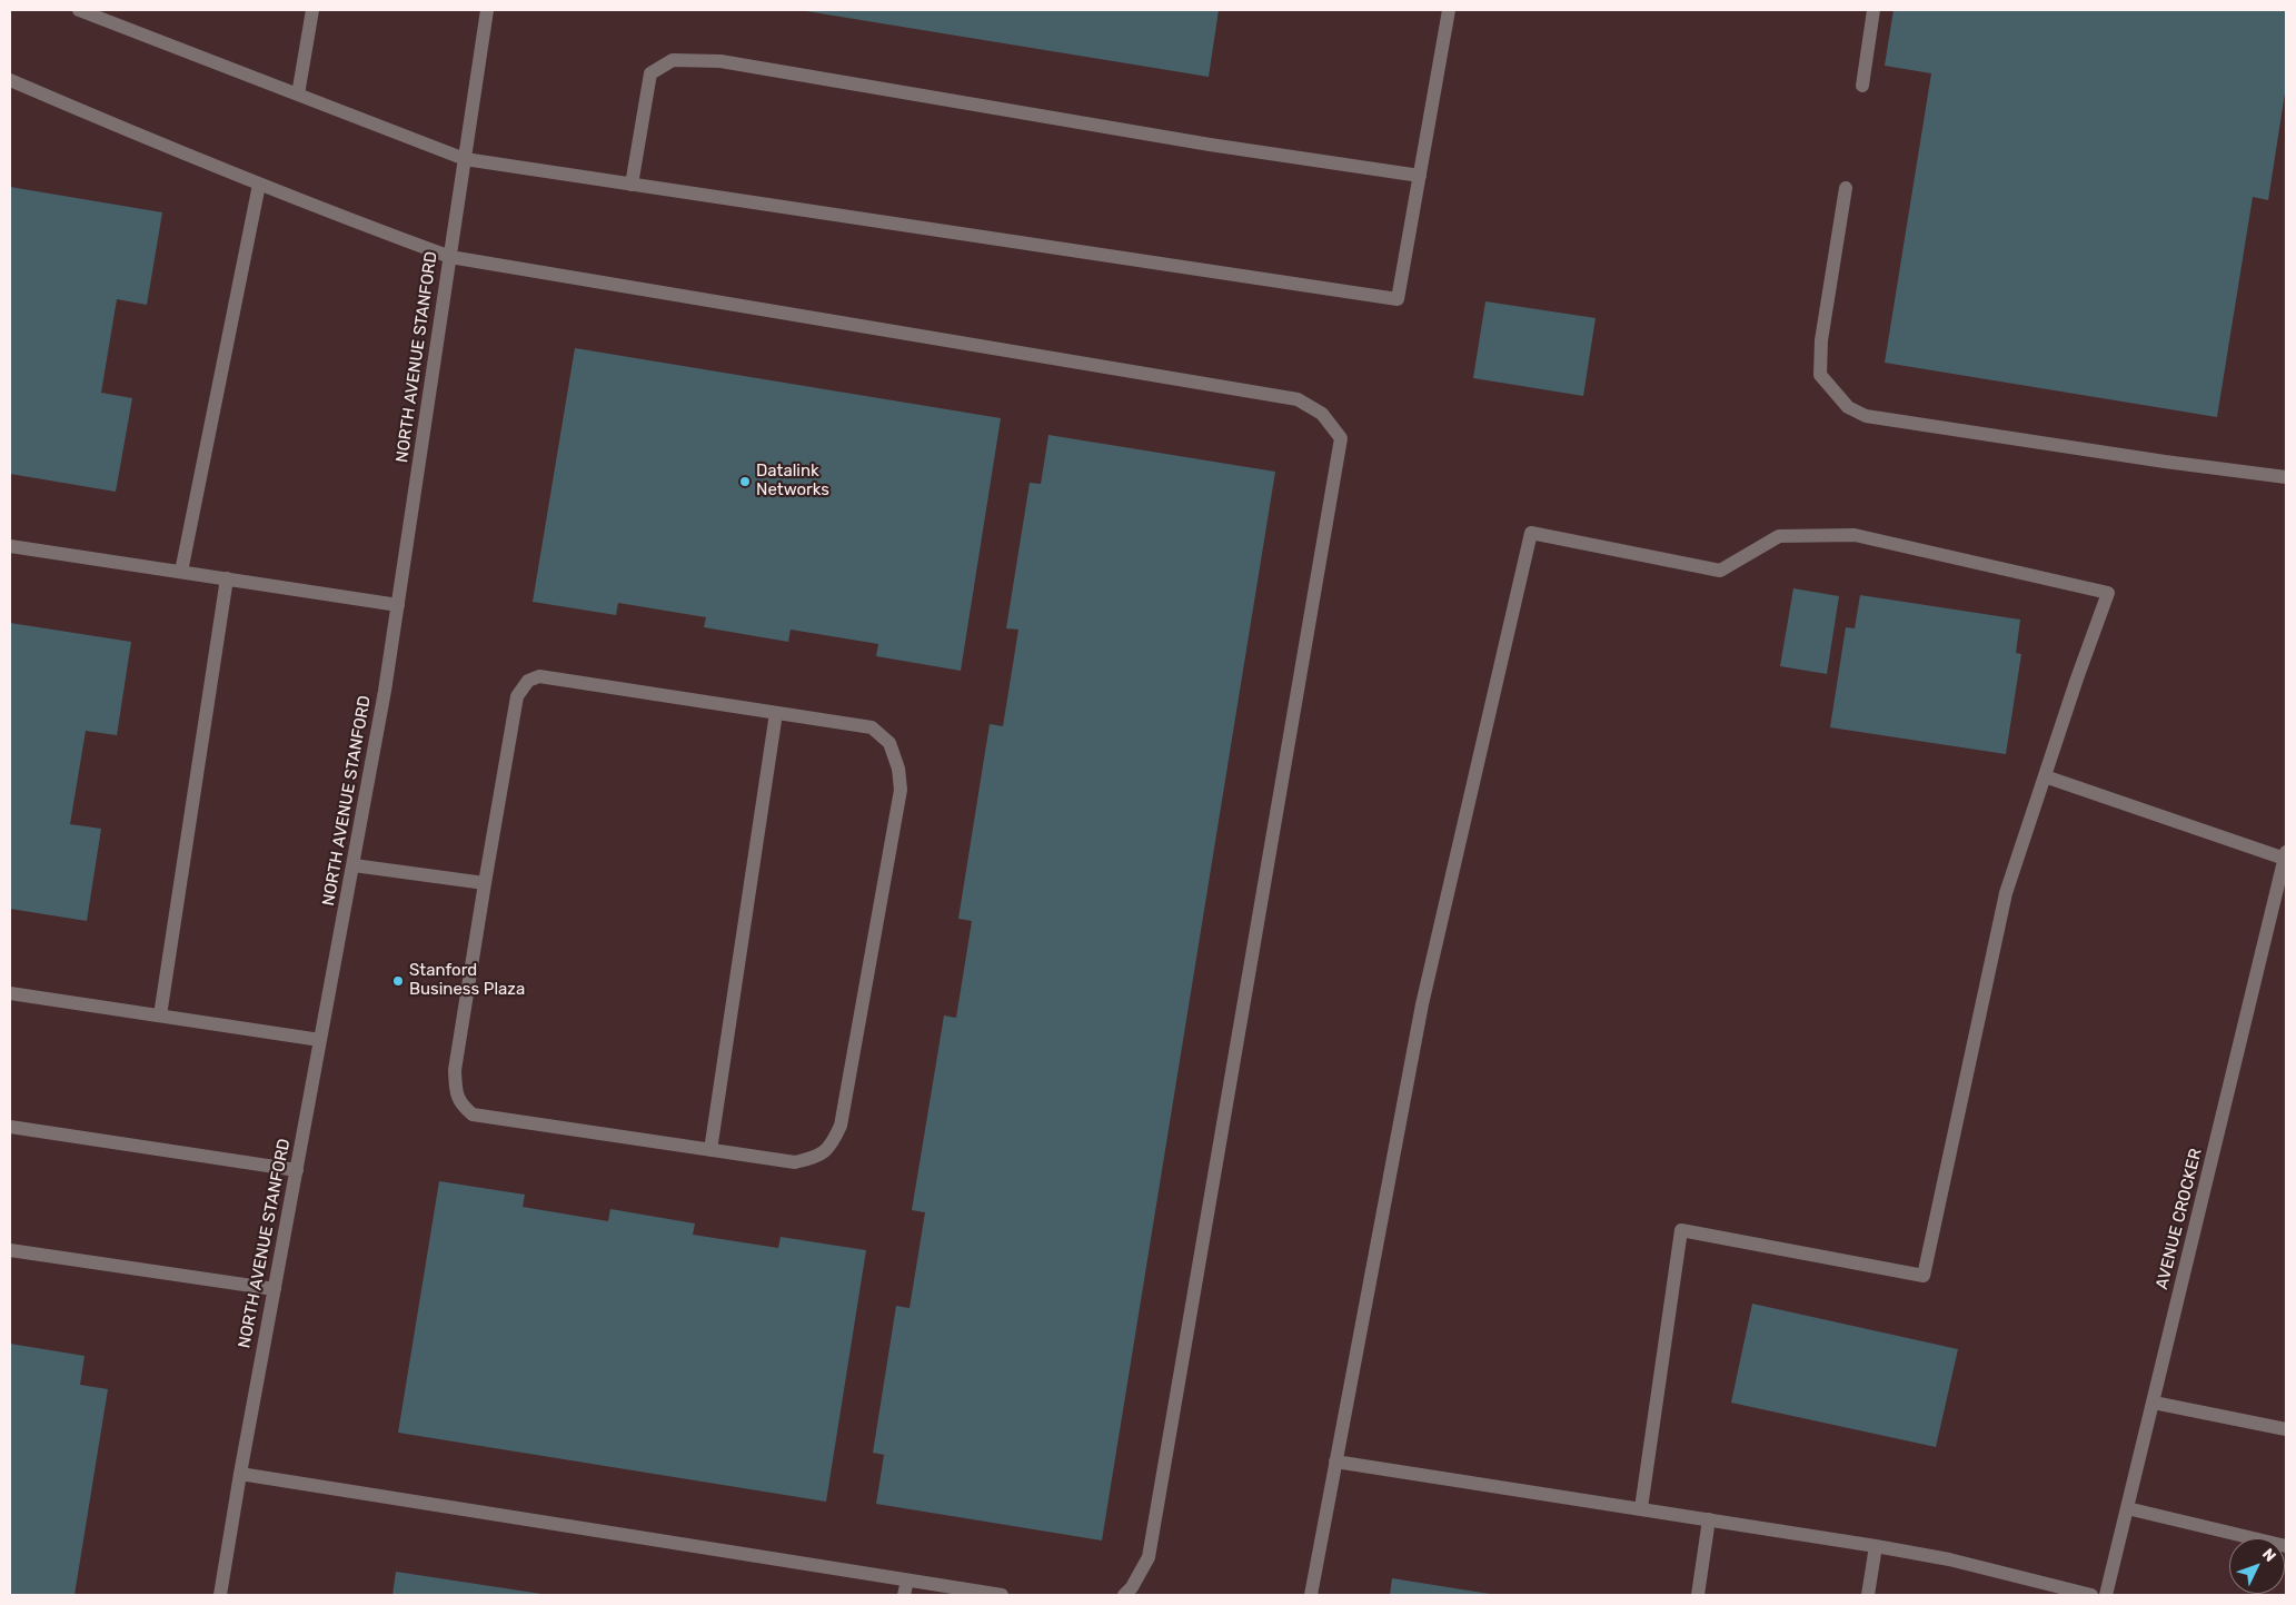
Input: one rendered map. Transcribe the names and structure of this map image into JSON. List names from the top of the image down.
{
  "streets": {
    "street": ["NORTH AVENUE STANFORD", "AVENUE CROCKER"]
  },
  "places": ["Datalink Networks", "Stanford Business Plaza"],
  "north": "top right"
}
